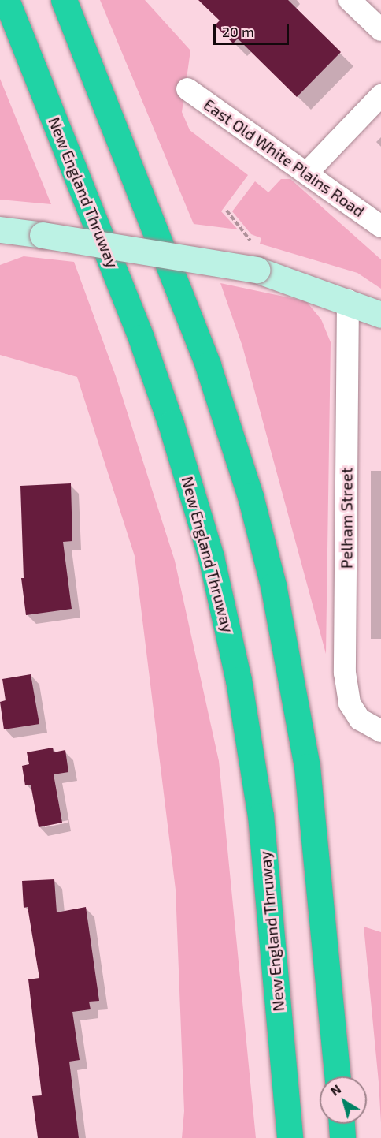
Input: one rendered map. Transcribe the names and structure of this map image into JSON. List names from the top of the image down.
{
  "streets": {
    "highway": ["New England Thruway"],
    "street": ["East Old White Plains Road", "Pelham Street"]
  },
  "scale_bar": "20 m",
  "north": "top left"
}
